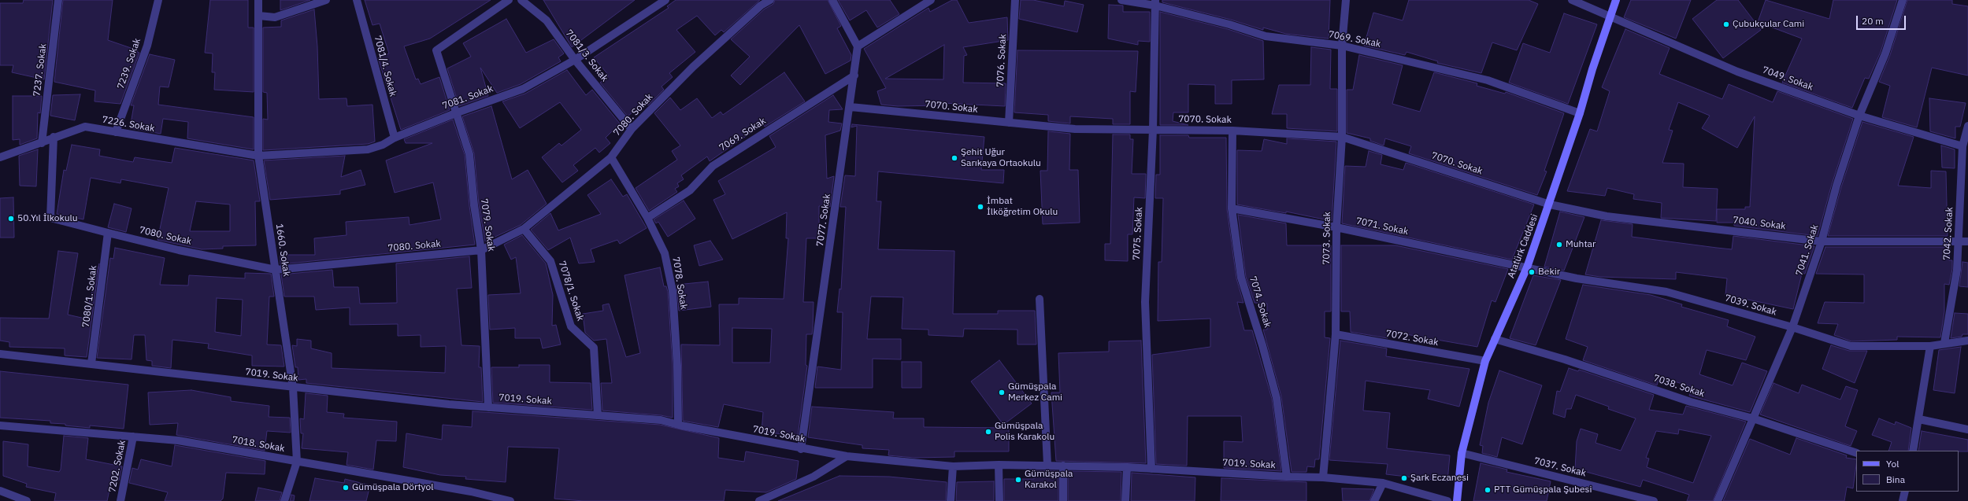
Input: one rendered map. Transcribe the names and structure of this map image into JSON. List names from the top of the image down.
{
  "streets": {
    "main road": ["Atatürk Caddesi"],
    "street": [
      "7069. Sokak",
      "7081/3. Sokak",
      "7076. Sokak",
      "7239. Sokak",
      "7081/4. Sokak",
      "7237. Sokak",
      "7049. Sokak",
      "7081. Sokak",
      "7070. Sokak",
      "7080. Sokak",
      "7226. Sokak",
      "7077. Sokak",
      "7040. Sokak",
      "7079. Sokak",
      "7071. Sokak",
      "7075. Sokak",
      "7042. Sokak",
      "7073. Sokak",
      "1660. Sokak",
      "7041. Sokak",
      "7078. Sokak",
      "7078/1. Sokak",
      "7080/1. Sokak",
      "7074. Sokak",
      "7039. Sokak",
      "7072. Sokak",
      "7019. Sokak",
      "7038. Sokak",
      "7018. Sokak",
      "7202. Sokak",
      "7037. Sokak"
    ]
  },
  "crossings": [
    ["7069. Sokak", "7077. Sokak"],
    ["7069. Sokak", "7075. Sokak"],
    ["7069. Sokak", "7073. Sokak"],
    ["7069. Sokak", "Atatürk Caddesi"],
    ["7069. Sokak", "7078. Sokak"],
    ["7081/3. Sokak", "7081. Sokak"],
    ["7081/3. Sokak", "7080. Sokak"],
    ["7076. Sokak", "7070. Sokak"],
    ["7239. Sokak", "7226. Sokak"],
    ["7081/4. Sokak", "7081. Sokak"],
    ["7237. Sokak", "7226. Sokak"],
    ["7049. Sokak", "7042. Sokak"],
    ["7049. Sokak", "Atatürk Caddesi"],
    ["7049. Sokak", "7041. Sokak"],
    ["7081. Sokak", "7226. Sokak"],
    ["7081. Sokak", "7079. Sokak"],
    ["7081. Sokak", "1660. Sokak"],
    ["7070. Sokak", "7077. Sokak"],
    ["7070. Sokak", "7040. Sokak"],
    ["7070. Sokak", "7075. Sokak"],
    ["7070. Sokak", "7073. Sokak"],
    ["7070. Sokak", "Atatürk Caddesi"],
    ["7070. Sokak", "7074. Sokak"],
    ["7080. Sokak", "7226. Sokak"],
    ["7080. Sokak", "7079. Sokak"],
    ["7080. Sokak", "1660. Sokak"],
    ["7080. Sokak", "7078. Sokak"],
    ["7080. Sokak", "7078/1. Sokak"],
    ["7080. Sokak", "7080/1. Sokak"],
    ["7226. Sokak", "1660. Sokak"],
    ["7077. Sokak", "7019. Sokak"],
    ["7040. Sokak", "7042. Sokak"],
    ["7040. Sokak", "Atatürk Caddesi"],
    ["7040. Sokak", "7041. Sokak"],
    ["7079. Sokak", "7019. Sokak"],
    ["7071. Sokak", "7073. Sokak"],
    ["7071. Sokak", "Atatürk Caddesi"],
    ["7071. Sokak", "7074. Sokak"],
    ["7071. Sokak", "7039. Sokak"],
    ["7075. Sokak", "7019. Sokak"],
    ["7042. Sokak", "7039. Sokak"],
    ["7073. Sokak", "7072. Sokak"],
    ["7073. Sokak", "7019. Sokak"],
    ["Atatürk Caddesi", "7039. Sokak"],
    ["Atatürk Caddesi", "7072. Sokak"],
    ["Atatürk Caddesi", "7038. Sokak"],
    ["Atatürk Caddesi", "7037. Sokak"],
    ["1660. Sokak", "7019. Sokak"],
    ["1660. Sokak", "7018. Sokak"],
    ["7041. Sokak", "7039. Sokak"],
    ["7041. Sokak", "7038. Sokak"],
    ["7078. Sokak", "7019. Sokak"],
    ["7078/1. Sokak", "7019. Sokak"],
    ["7080/1. Sokak", "7019. Sokak"],
    ["7074. Sokak", "7019. Sokak"],
    ["7018. Sokak", "7202. Sokak"]
  ],
  "places": [
    "Çubukçular Cami",
    "Şehit Uğur Sarıkaya Ortaokulu",
    "İmbat İlköğretim Okulu",
    "50.Yıl İlkokulu",
    "Muhtar",
    "Bekir",
    "Gümüşpala Merkez Cami",
    "Gümüşpala Polis Karakolu",
    "Şark Eczanesi",
    "Gümüşpala Karakol",
    "Gümüşpala Dörtyol",
    "PTT Gümüşpala Şubesi"
  ],
  "legend": ["Yol", "Bina"],
  "scale_bar": "20 m"
}
